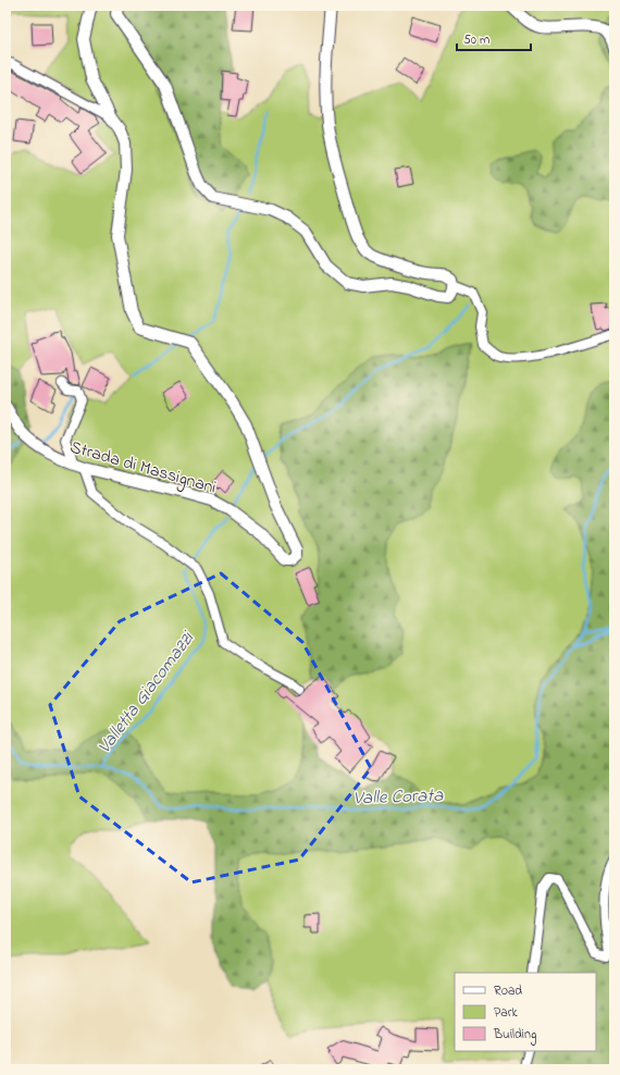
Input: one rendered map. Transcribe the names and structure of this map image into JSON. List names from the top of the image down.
{
  "streets": {
    "street": ["Strada di Massignani"]
  },
  "water": ["Valletta Giacomazzi", "Valle Corata"],
  "legend": ["Road", "Park", "Building"],
  "scale_bar": "50 m"
}
